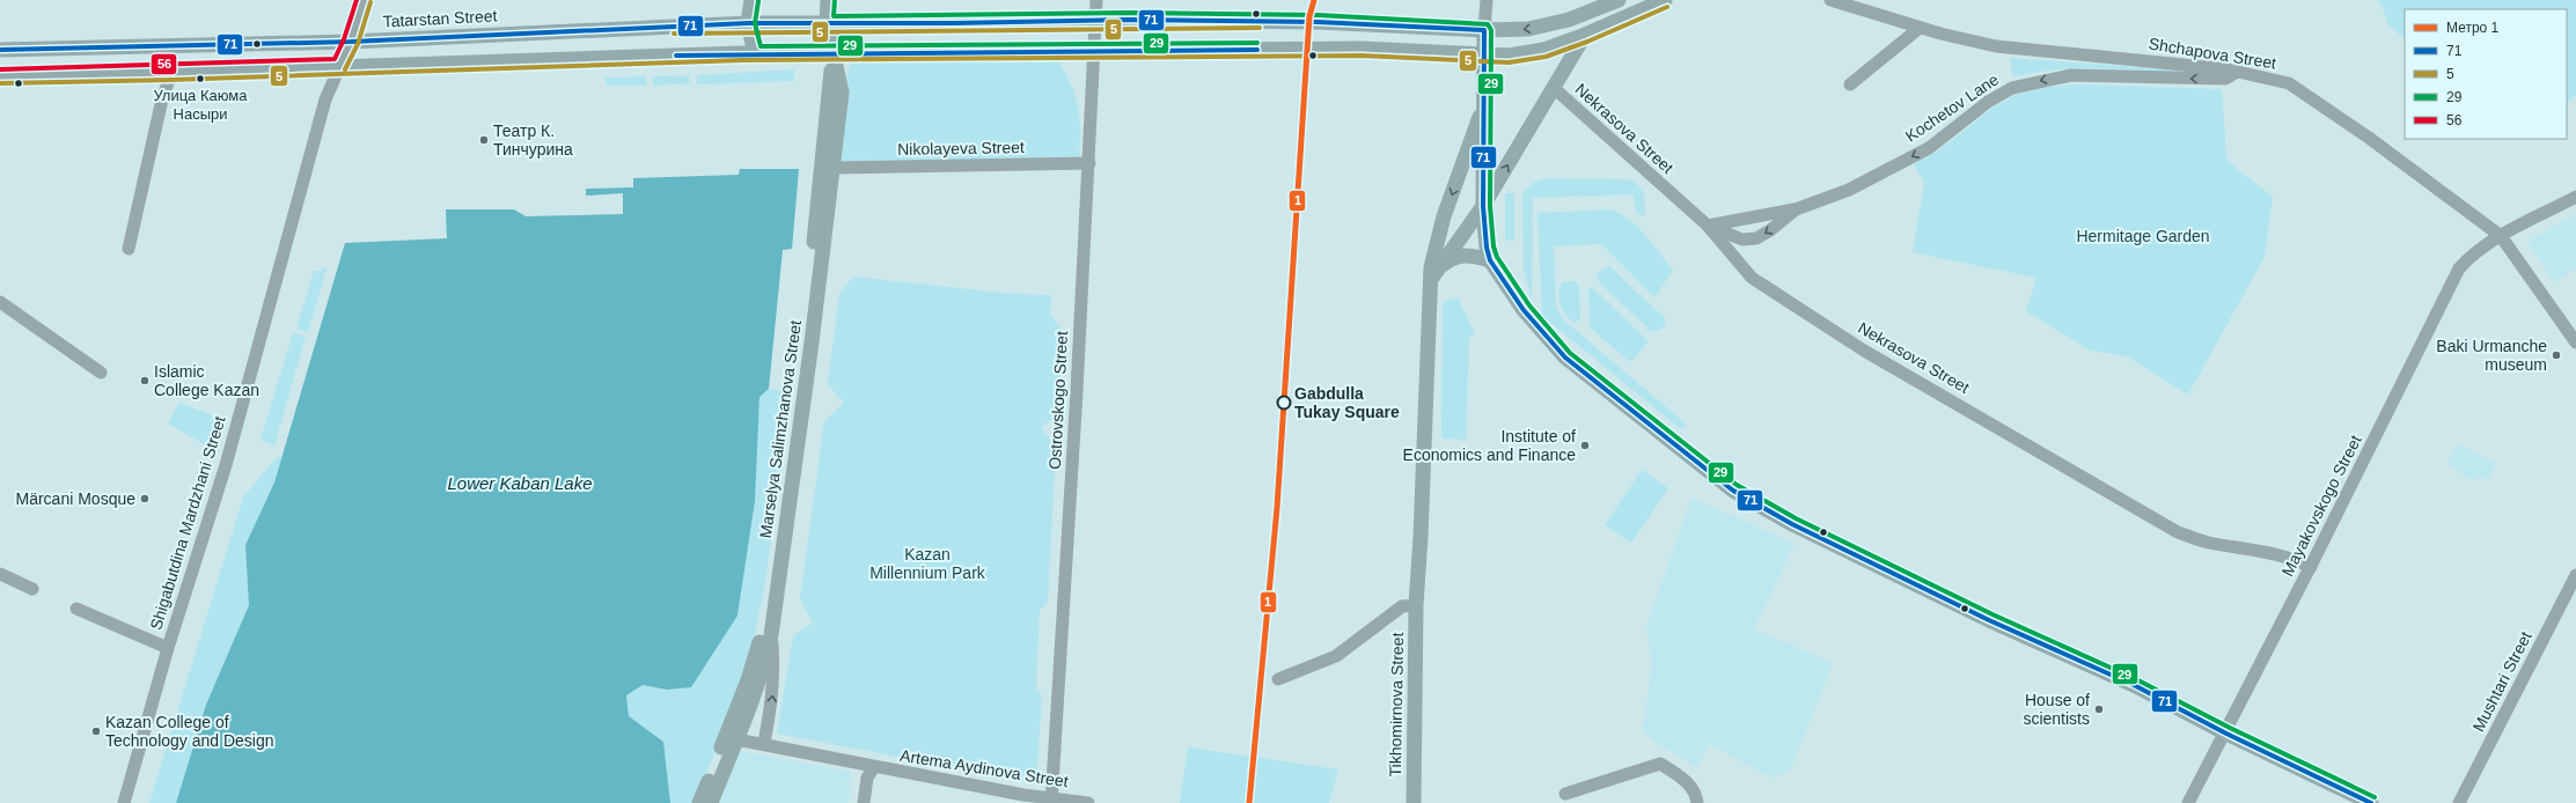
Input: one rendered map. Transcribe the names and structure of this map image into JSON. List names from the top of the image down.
{
  "streets": {
    "main road": ["Tatarstan Street", "Marselya Salimzhanova Street", "Tikhomirnova Street"],
    "street": [
      "Shchapova Street",
      "Kochetov Lane",
      "Nekrasova Street",
      "Nikolayeva Street",
      "Ostrovskogo Street",
      "Mayakovskogo Street",
      "Shigabutdina Mardzhani Street",
      "Mushtari Street",
      "Artema Aydinova Street"
    ]
  },
  "crossings": [
    ["Tatarstan Street", "Ostrovskogo Street"],
    ["Tatarstan Street", "Shigabutdina Mardzhani Street"],
    ["Shchapova Street", "Kochetov Lane"],
    ["Shchapova Street", "Mayakovskogo Street"],
    ["Kochetov Lane", "Nekrasova Street"],
    ["Nekrasova Street", "Mayakovskogo Street"],
    ["Nikolayeva Street", "Ostrovskogo Street"],
    ["Nikolayeva Street", "Marselya Salimzhanova Street"],
    ["Ostrovskogo Street", "Artema Aydinova Street"],
    ["Marselya Salimzhanova Street", "Artema Aydinova Street"]
  ],
  "water": ["Lower Kaban Lake"],
  "parks": ["Hermitage Garden", "Kazan Millennium Park"],
  "places": [
    "Улица Каюма Насыри",
    "Театр К. Тинчурина",
    "Baki Urmanche museum",
    "Islamic College Kazan",
    "Gabdulla Tukay Square",
    "Institute of Economics and Finance",
    "Märcani Mosque",
    "House of scientists",
    "Kazan College of Technology and Design"
  ],
  "lines": [
    "metro line 1",
    "transit line 29",
    "transit line 56",
    "transit line 5",
    "transit line 71"
  ],
  "legend": [
    "Метро 1",
    "71",
    "5",
    "29",
    "56"
  ]
}
